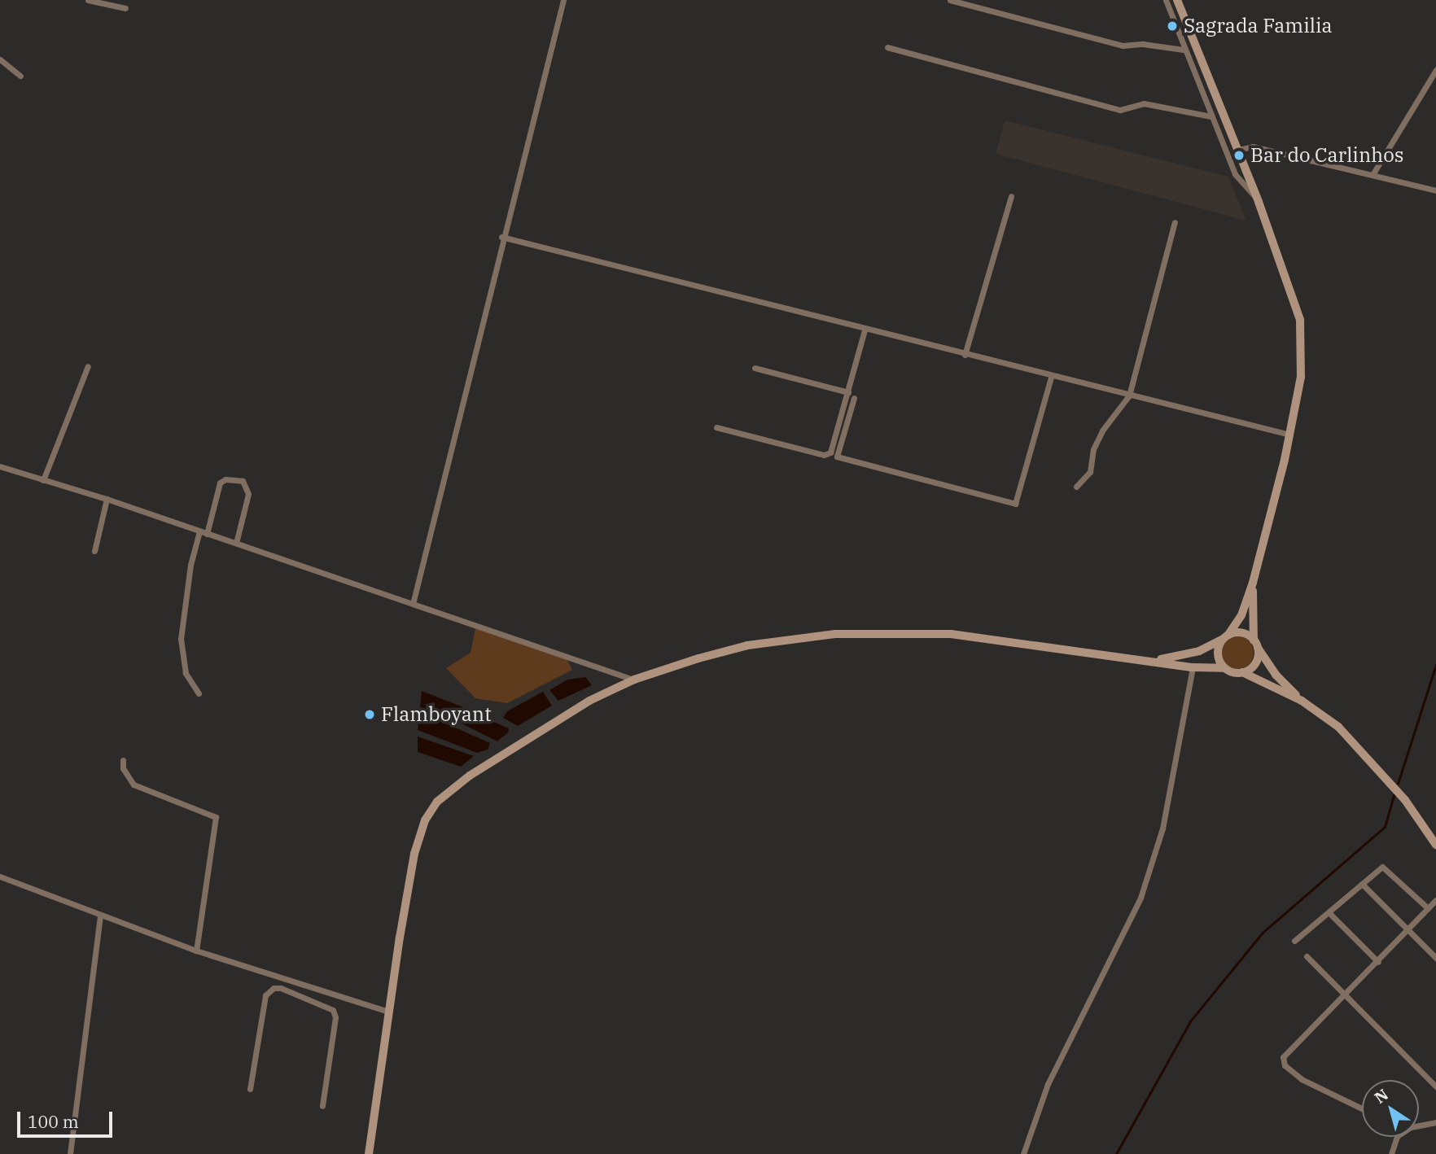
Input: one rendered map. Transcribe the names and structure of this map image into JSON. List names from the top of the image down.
{
  "places": ["Sagrada Familia", "Bar do Carlinhos", "Flamboyant"],
  "scale_bar": "100 m",
  "north": "top left"
}
